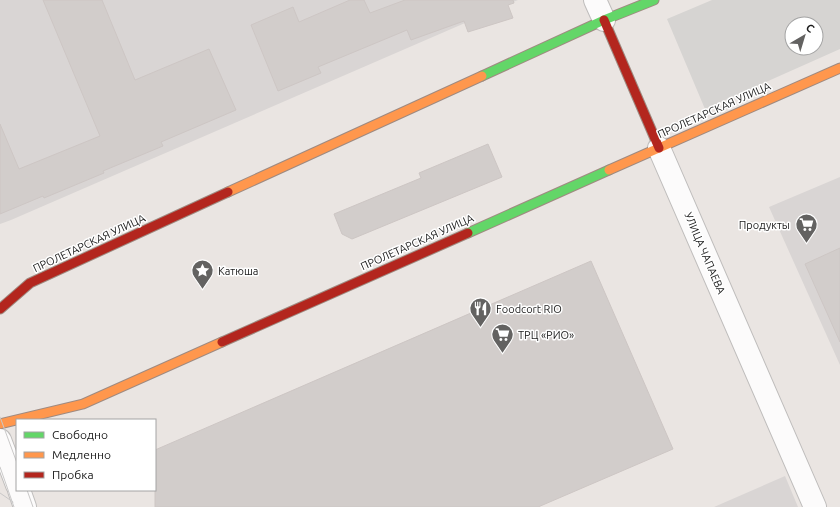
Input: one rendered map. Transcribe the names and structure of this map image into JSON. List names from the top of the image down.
{
  "streets": {
    "main road": ["ПРОЛЕТАРСКАЯ УЛИЦА", "УЛИЦА ЧАПАЕВА"]
  },
  "crossings": [
    ["ПРОЛЕТАРСКАЯ УЛИЦА", "УЛИЦА ЧАПАЕВА"]
  ],
  "places": {
    "supermarket": ["Продукты", "ТРЦ «РИО»"],
    "place": ["Катюша"],
    "restaurant": ["Foodcort RIO"]
  },
  "legend": ["Свободно", "Медленно", "Пробка"],
  "north": "top right"
}
